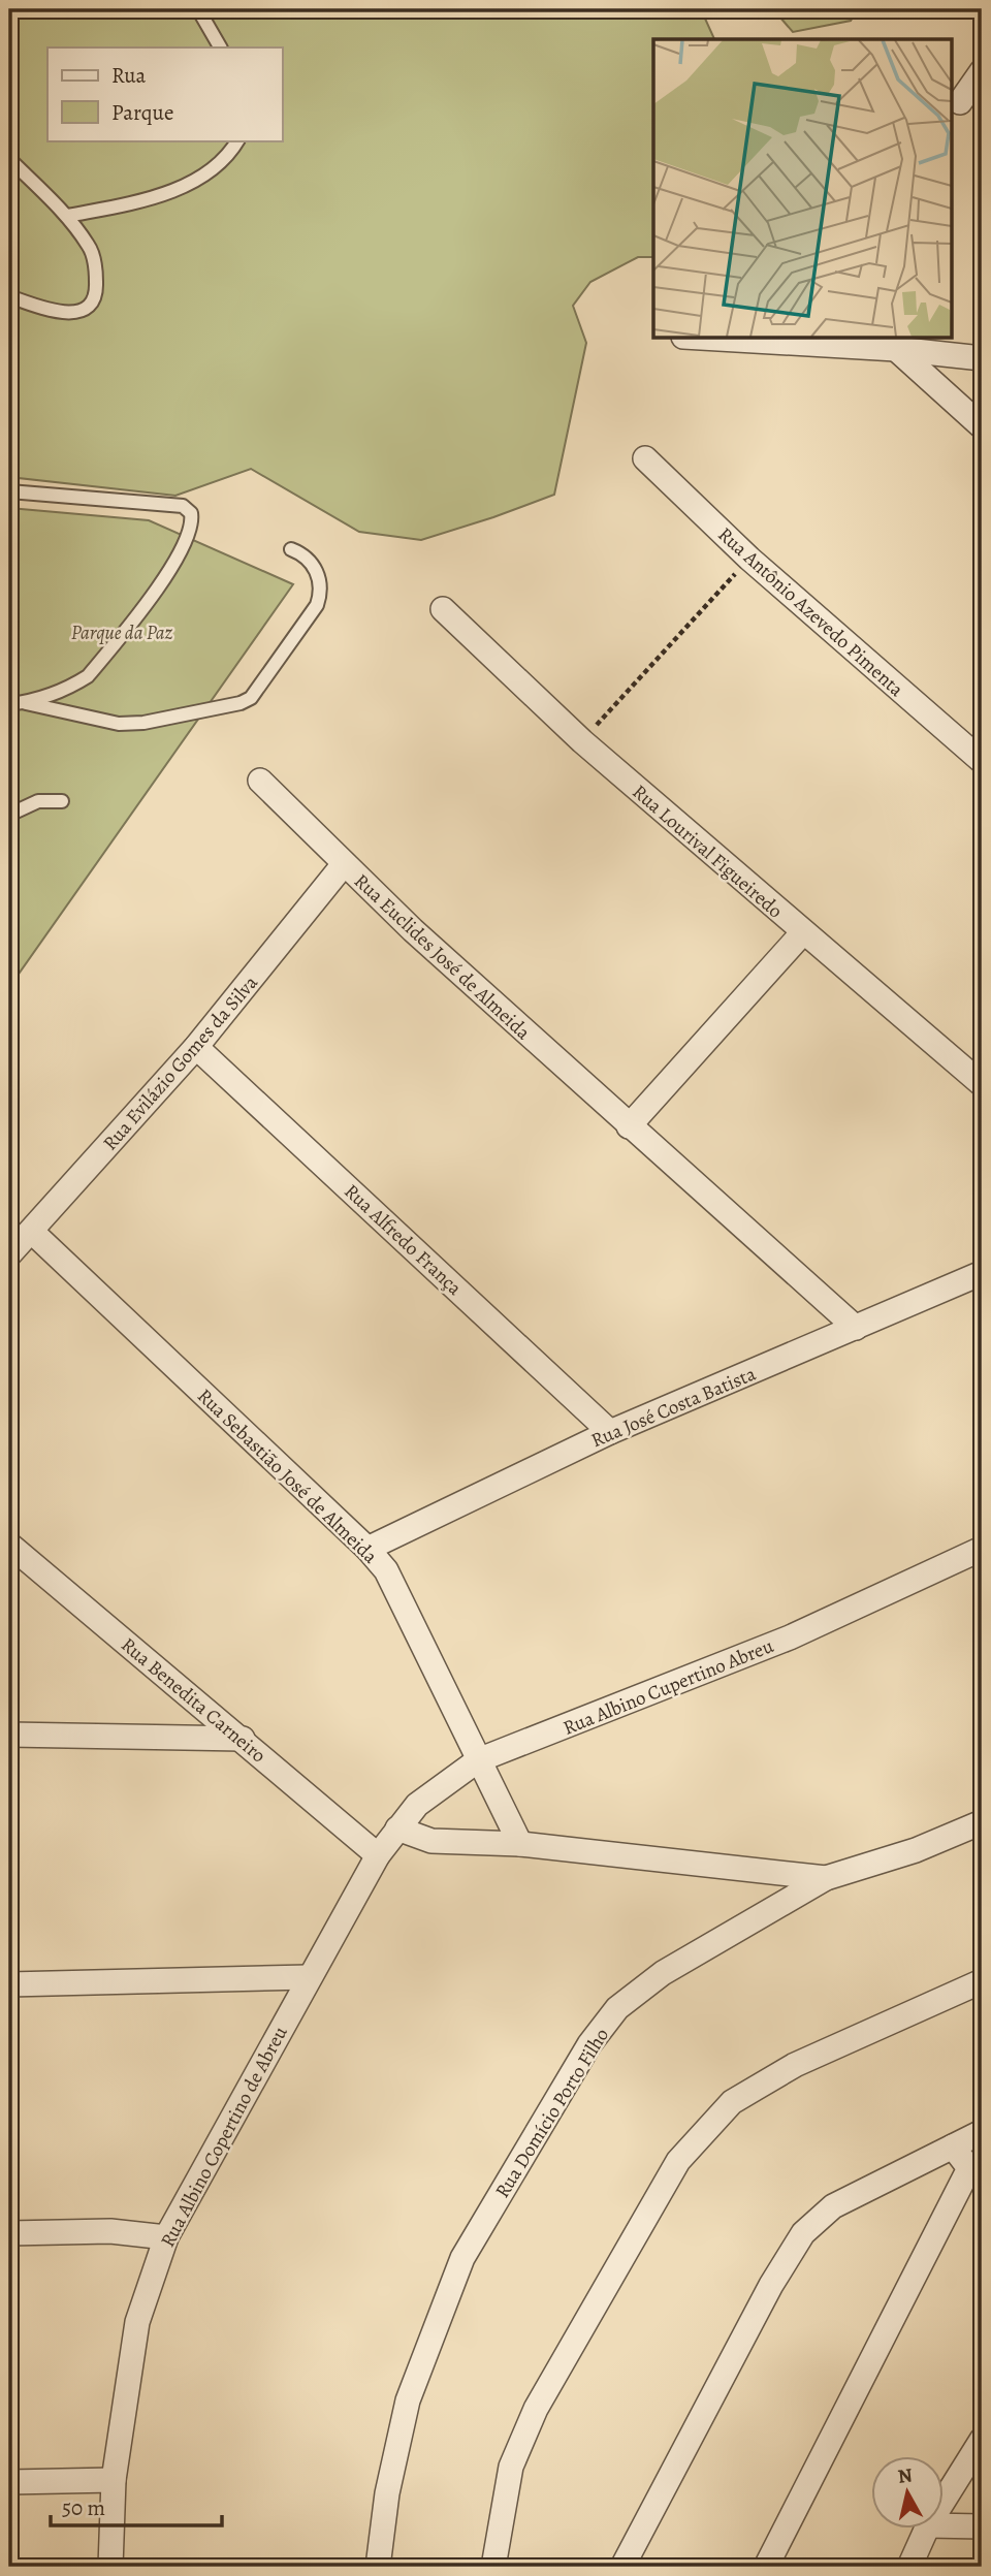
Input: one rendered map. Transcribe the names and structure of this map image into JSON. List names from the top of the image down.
{
  "streets": {
    "street": [
      "Rua Antônio Azevedo Pimenta",
      "Rua Lourival Figueiredo",
      "Rua Euclides José de Almeida",
      "Rua Evilázio Gomes da Silva",
      "Rua Alfredo França",
      "Rua José Costa Batista",
      "Rua Sebastião José de Almeida",
      "Rua Albino Cupertino Abreu",
      "Rua Benedita Carneiro",
      "Rua Domício Porto Filho",
      "Rua Albino Copertino de Abreu"
    ]
  },
  "crossings": [
    ["Rua Euclides José de Almeida", "Rua Evilázio Gomes da Silva"],
    ["Rua Euclides José de Almeida", "Rua José Costa Batista"],
    ["Rua Evilázio Gomes da Silva", "Rua Alfredo França"],
    ["Rua Evilázio Gomes da Silva", "Rua Sebastião José de Almeida"],
    ["Rua Alfredo França", "Rua José Costa Batista"],
    ["Rua José Costa Batista", "Rua Sebastião José de Almeida"],
    ["Rua Sebastião José de Almeida", "Rua Albino Cupertino Abreu"],
    ["Rua Albino Cupertino Abreu", "Rua Benedita Carneiro"],
    ["Rua Albino Cupertino Abreu", "Rua Albino Copertino de Abreu"],
    ["Rua Benedita Carneiro", "Rua Albino Copertino de Abreu"]
  ],
  "parks": ["Parque da Paz"],
  "legend": ["Rua", "Parque"],
  "scale_bar": "50 m",
  "north": "top"
}
